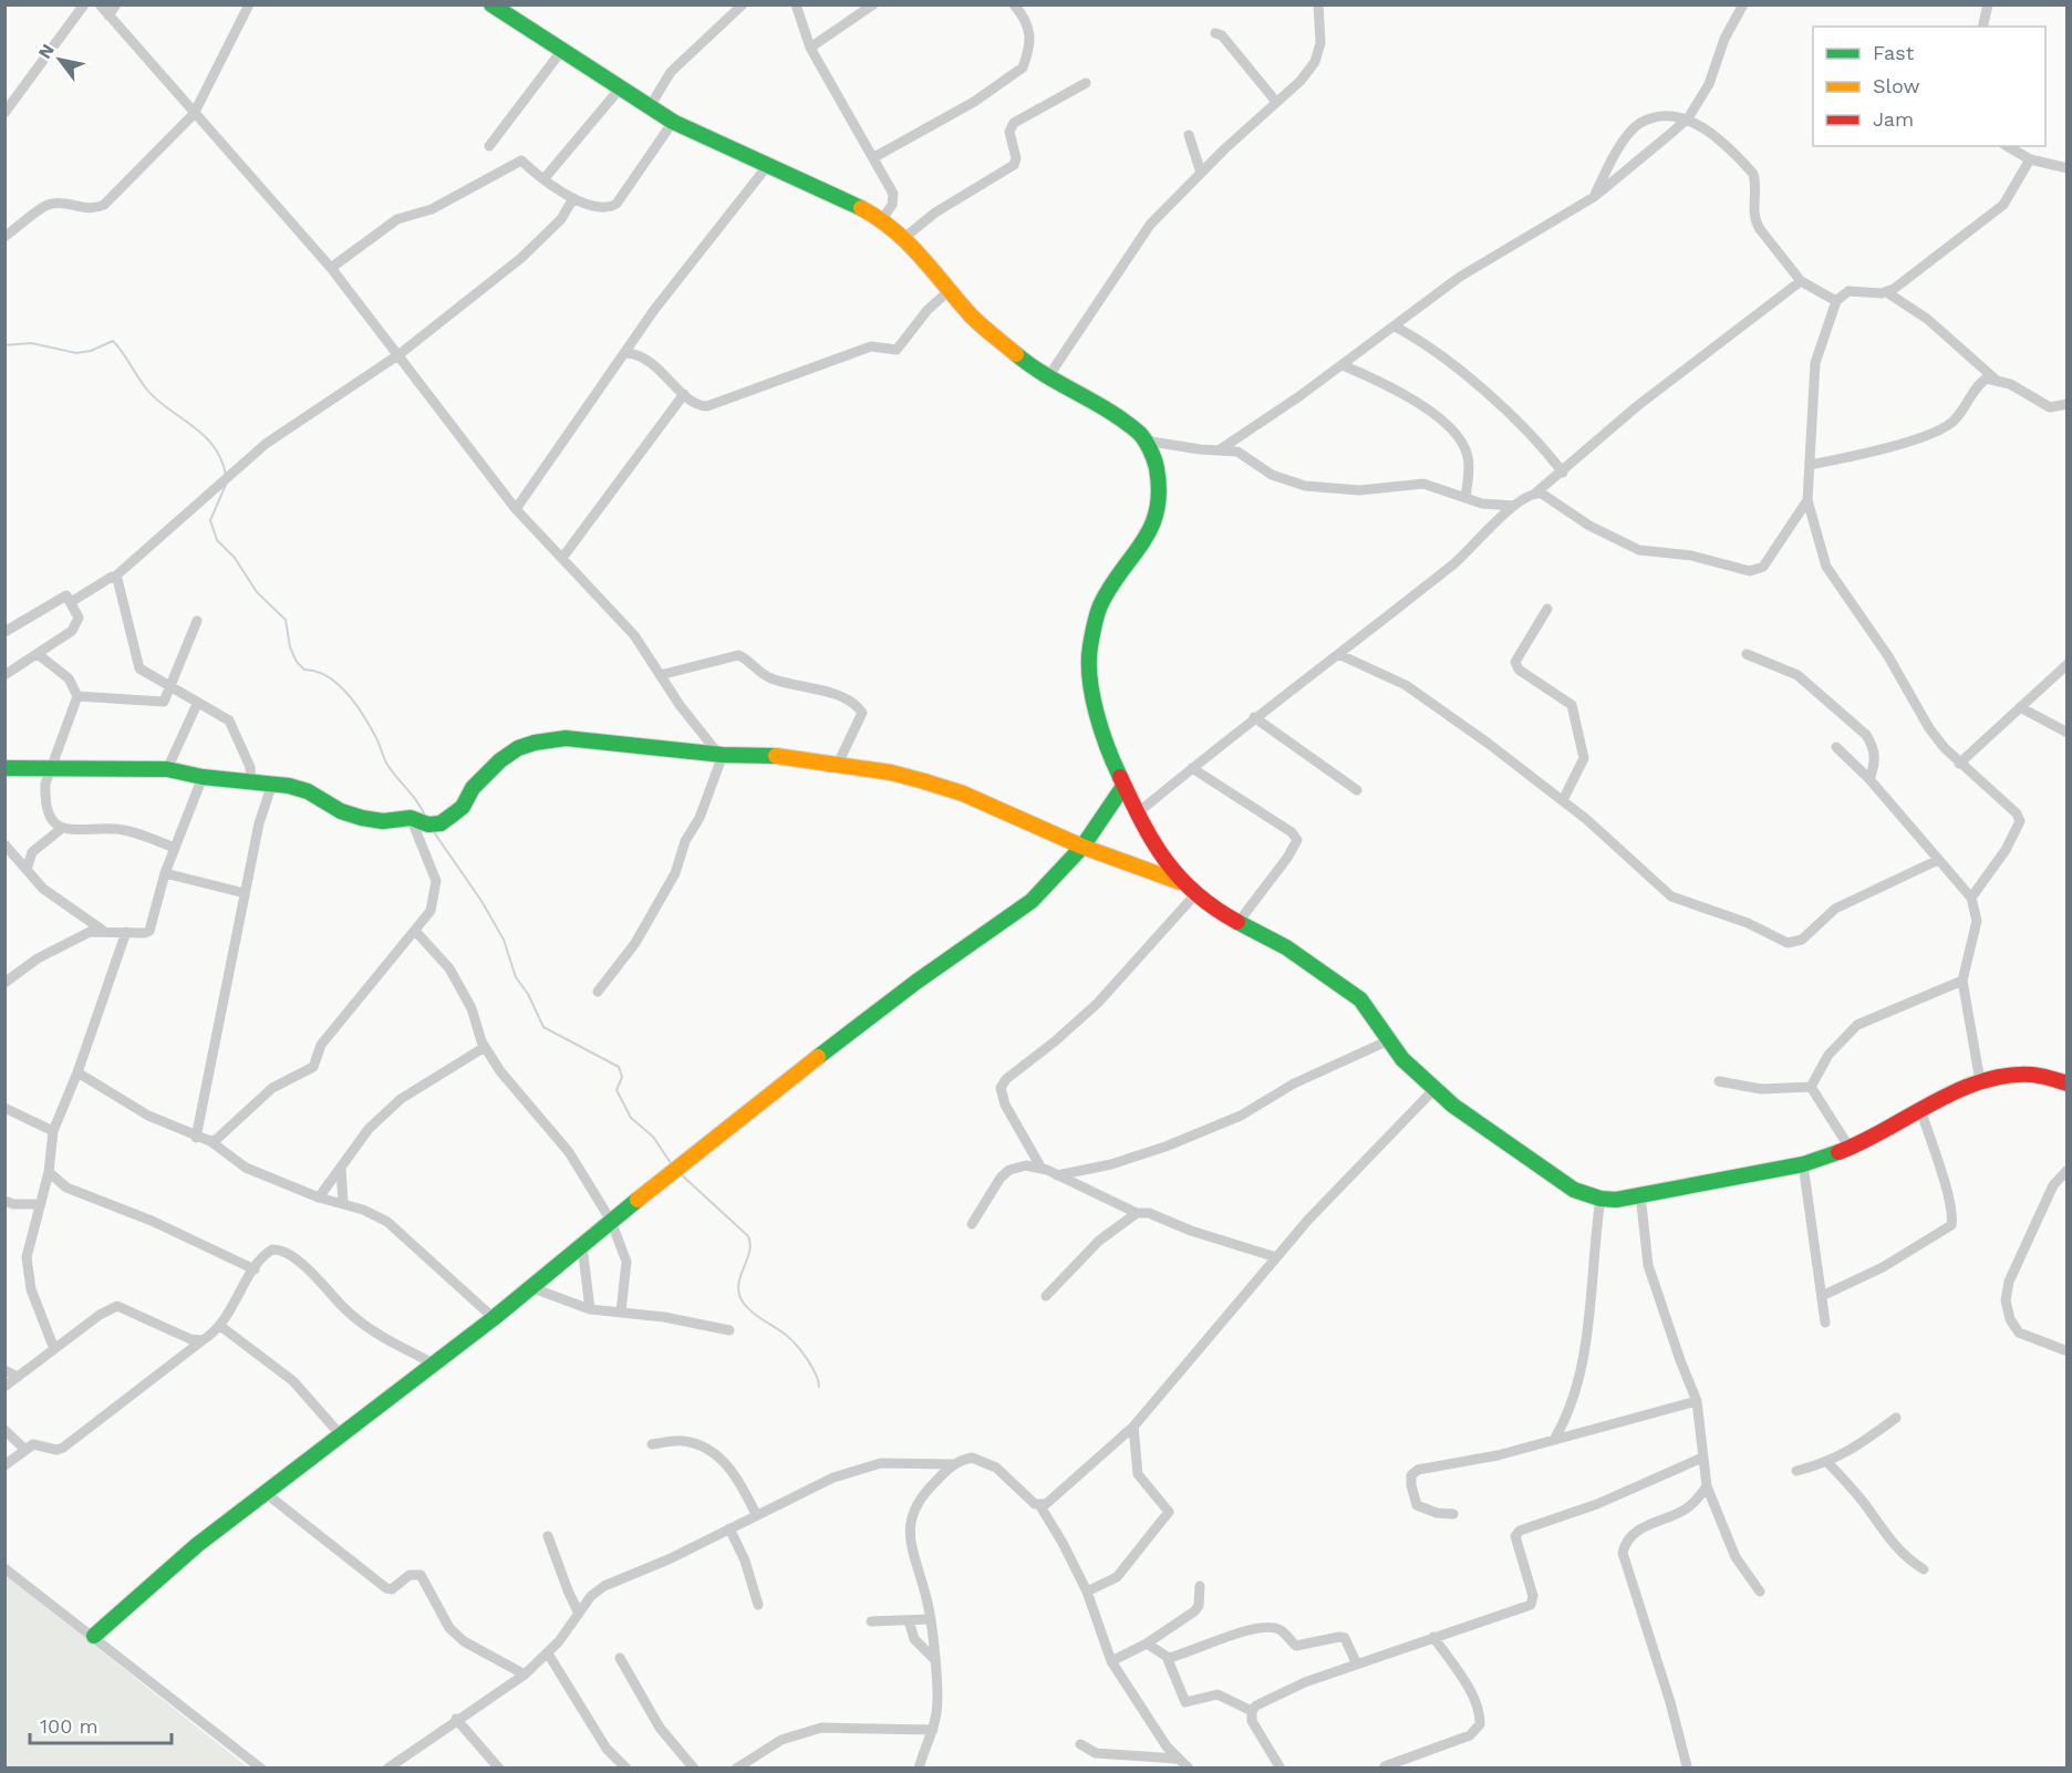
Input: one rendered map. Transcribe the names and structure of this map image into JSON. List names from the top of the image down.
{
  "legend": ["Fast", "Slow", "Jam"],
  "scale_bar": "100 m",
  "north": "top left"
}
